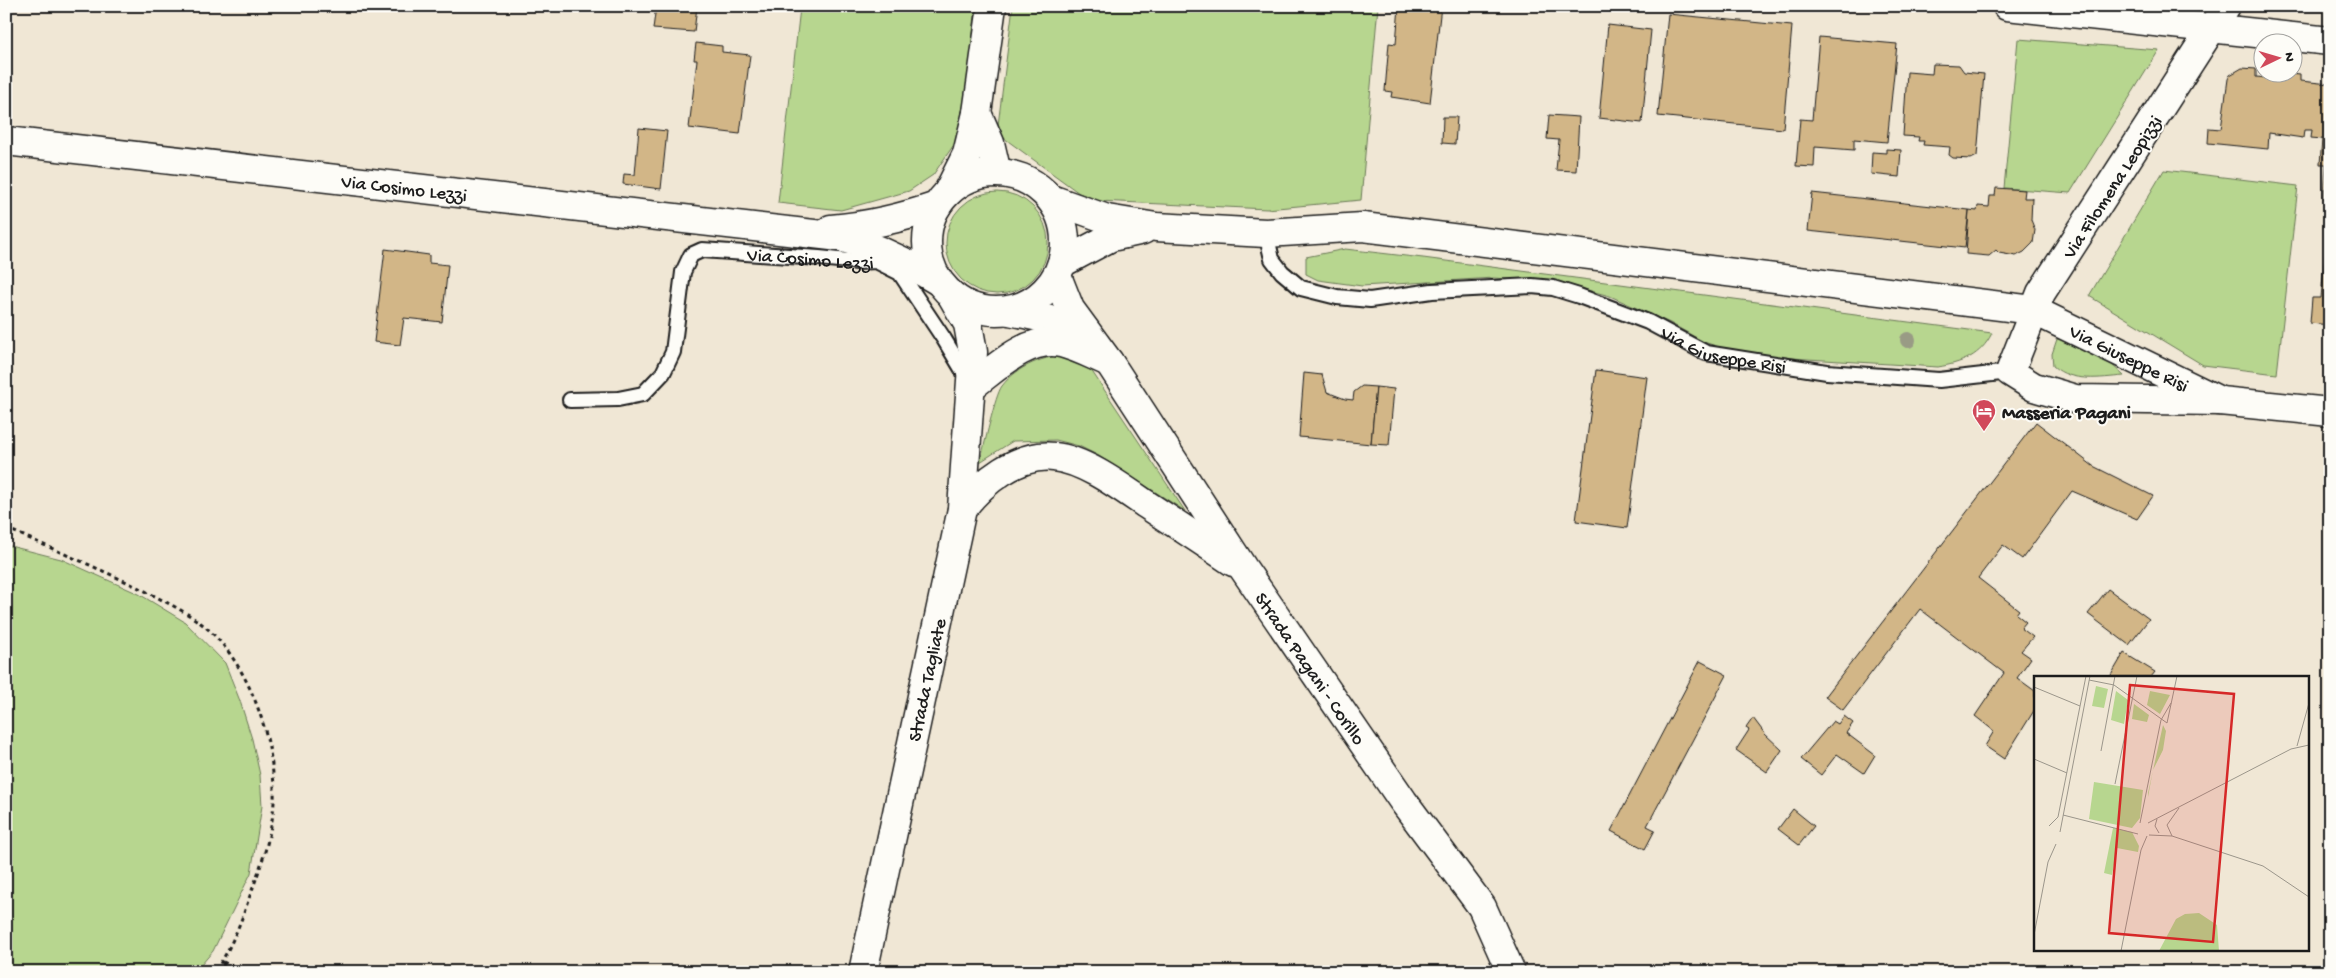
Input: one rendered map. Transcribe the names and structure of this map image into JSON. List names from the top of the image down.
{
  "streets": {
    "street": [
      "Via Cosimo Lezzi",
      "Via Filomena Leopizzi",
      "Via Giuseppe Risi",
      "Strada Pagani - Corillo",
      "Strada Tagliate"
    ]
  },
  "crossings": [
    ["Via Cosimo Lezzi", "Via Giuseppe Risi"],
    ["Via Cosimo Lezzi", "Strada Pagani - Corillo"],
    ["Via Cosimo Lezzi", "Strada Tagliate"],
    ["Via Filomena Leopizzi", "Via Giuseppe Risi"],
    ["Via Giuseppe Risi", "Strada Pagani - Corillo"],
    ["Via Giuseppe Risi", "Strada Tagliate"],
    ["Strada Pagani - Corillo", "Strada Tagliate"]
  ],
  "places": {
    "hotel": ["Masseria Pagani"]
  },
  "north": "right"
}
